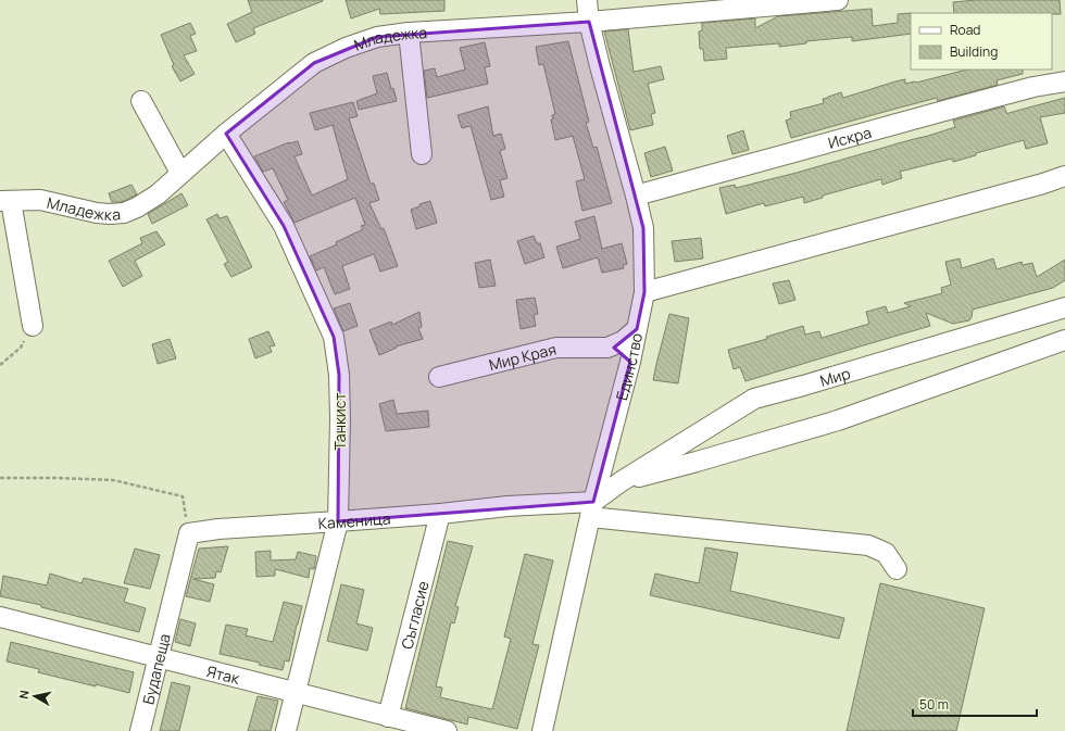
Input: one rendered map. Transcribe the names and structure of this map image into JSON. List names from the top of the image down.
{
  "streets": {
    "street": [
      "Младежка",
      "Искра",
      "Мир Края",
      "Единство",
      "Мир",
      "Танкист",
      "Каменица",
      "Съгласие",
      "Будапеща",
      "Ятак"
    ]
  },
  "crossings": [
    ["Младежка", "Единство"],
    ["Младежка", "Танкист"],
    ["Искра", "Единство"],
    ["Мир Края", "Единство"],
    ["Единство", "Мир"],
    ["Единство", "Каменица"],
    ["Мир", "Каменица"],
    ["Танкист", "Каменица"],
    ["Танкист", "Ятак"],
    ["Каменица", "Съгласие"],
    ["Каменица", "Будапеща"],
    ["Съгласие", "Ятак"],
    ["Будапеща", "Ятак"]
  ],
  "legend": ["Road", "Building"],
  "scale_bar": "50 m",
  "north": "left"
}
